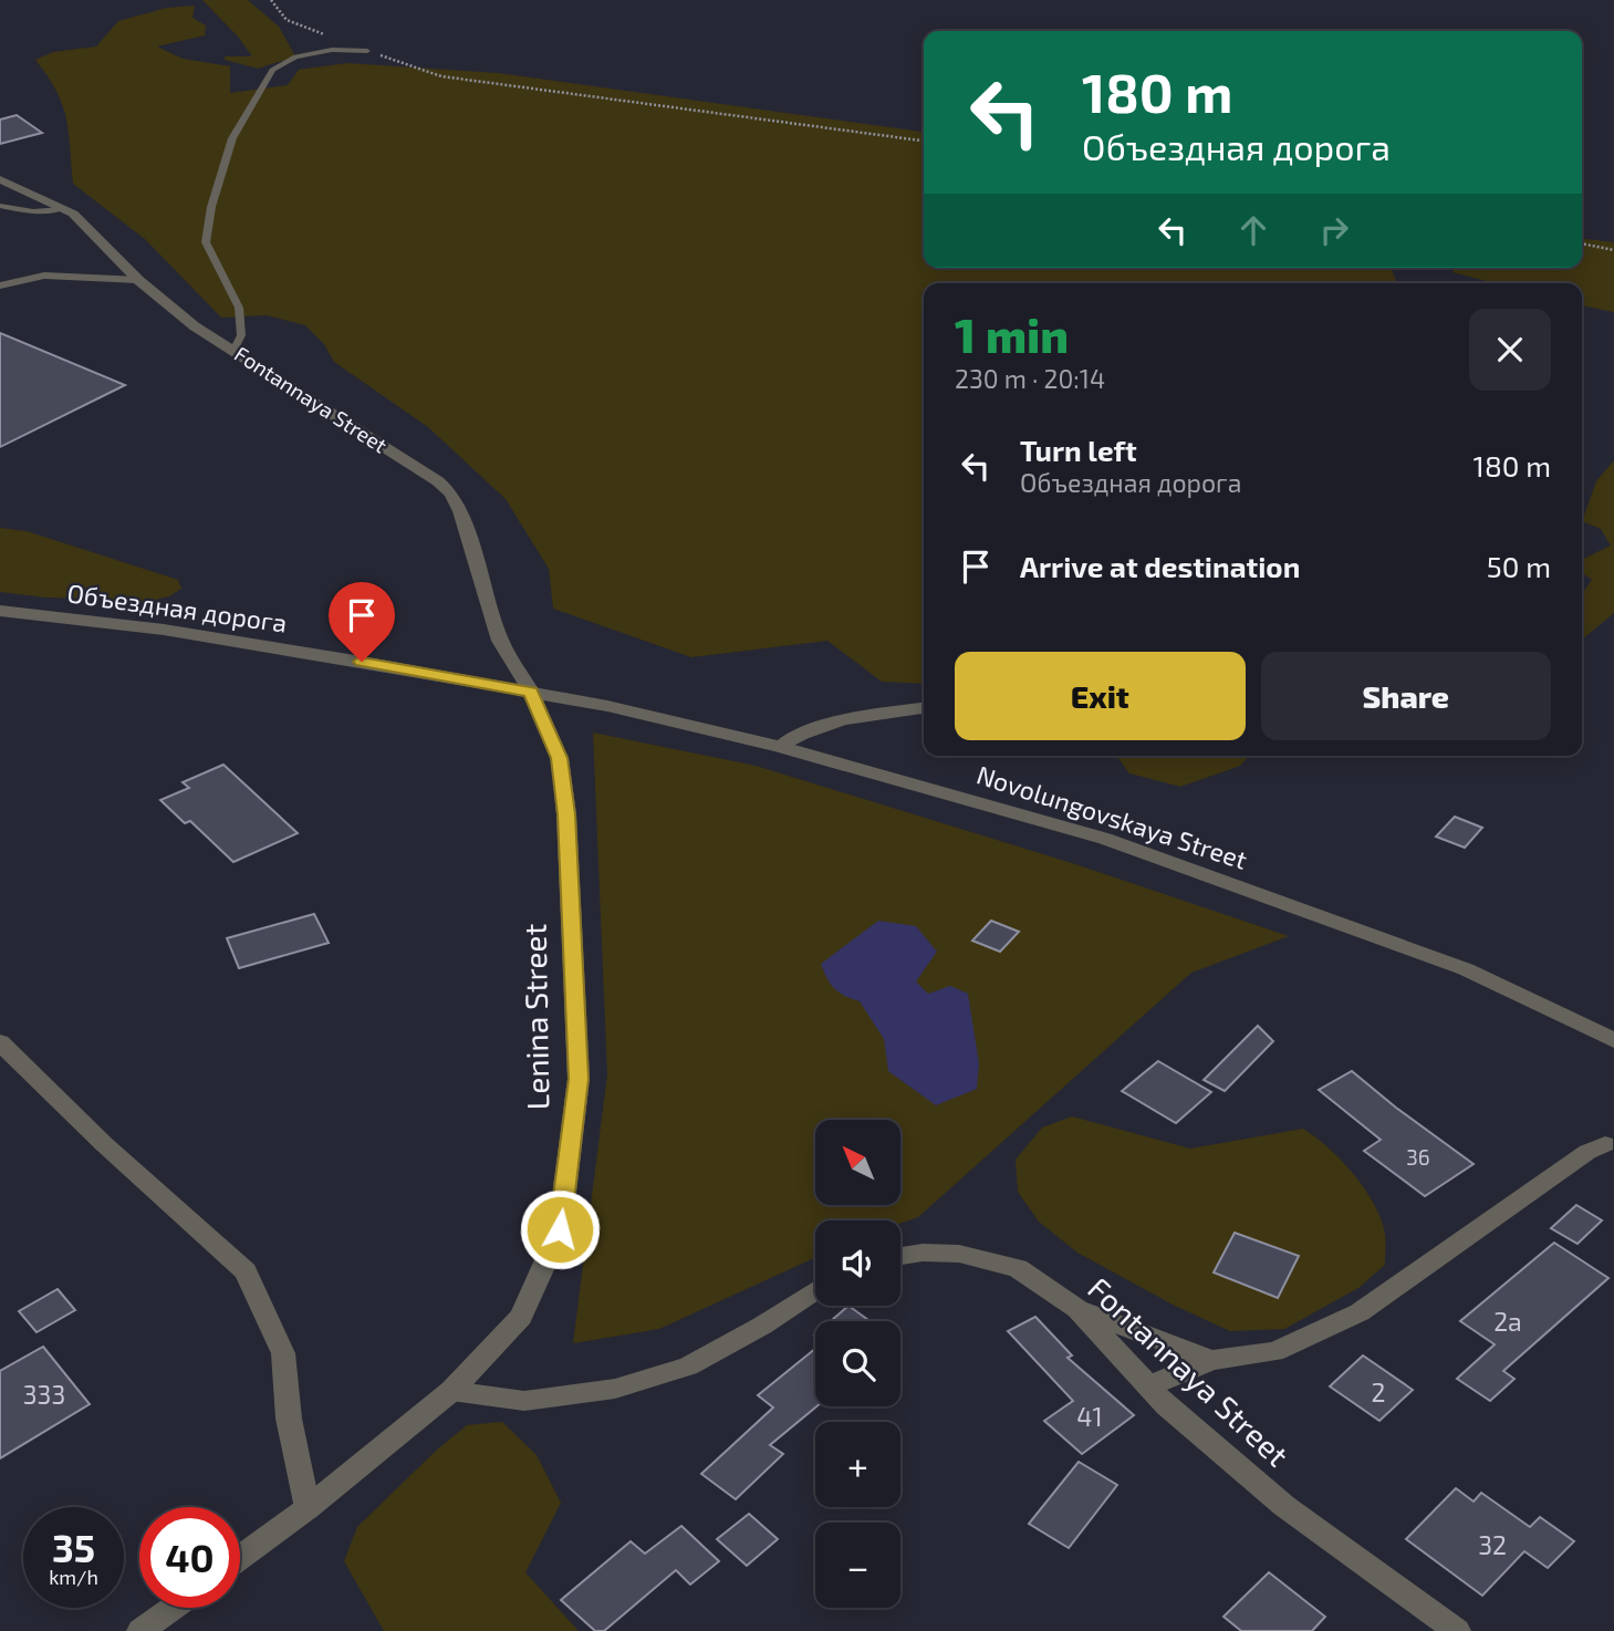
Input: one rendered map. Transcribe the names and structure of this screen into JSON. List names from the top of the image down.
{
  "streets": {
    "street": [
      "Fontannaya Street",
      "Объездная дорога",
      "Novolungovskaya Street",
      "Lenina Street"
    ]
  },
  "crossings": [
    ["Fontannaya Street", "Объездная дорога"],
    ["Fontannaya Street", "Novolungovskaya Street"],
    ["Fontannaya Street", "Lenina Street"],
    ["Объездная дорога", "Novolungovskaya Street"],
    ["Объездная дорога", "Lenina Street"],
    ["Novolungovskaya Street", "Lenina Street"]
  ],
  "house_numbers": [
    "36",
    "2а",
    "2",
    "333",
    "41",
    "32"
  ],
  "north": "top left",
  "page": {
    "turn": ["180 m", "Объездная дорога"],
    "heading": ["1 min", "230 m · 20:14"],
    "list": [
      {
        "name": "Turn left",
        "note": "Объездная дорога",
        "value": "180 m"
      },
      {
        "name": "Arrive at destination",
        "value": "50 m"
      }
    ],
    "buttons": ["Exit", "Share"],
    "map_buttons": ["+", "−"],
    "speed": "35 km/h",
    "limit": "40"
  }
}
